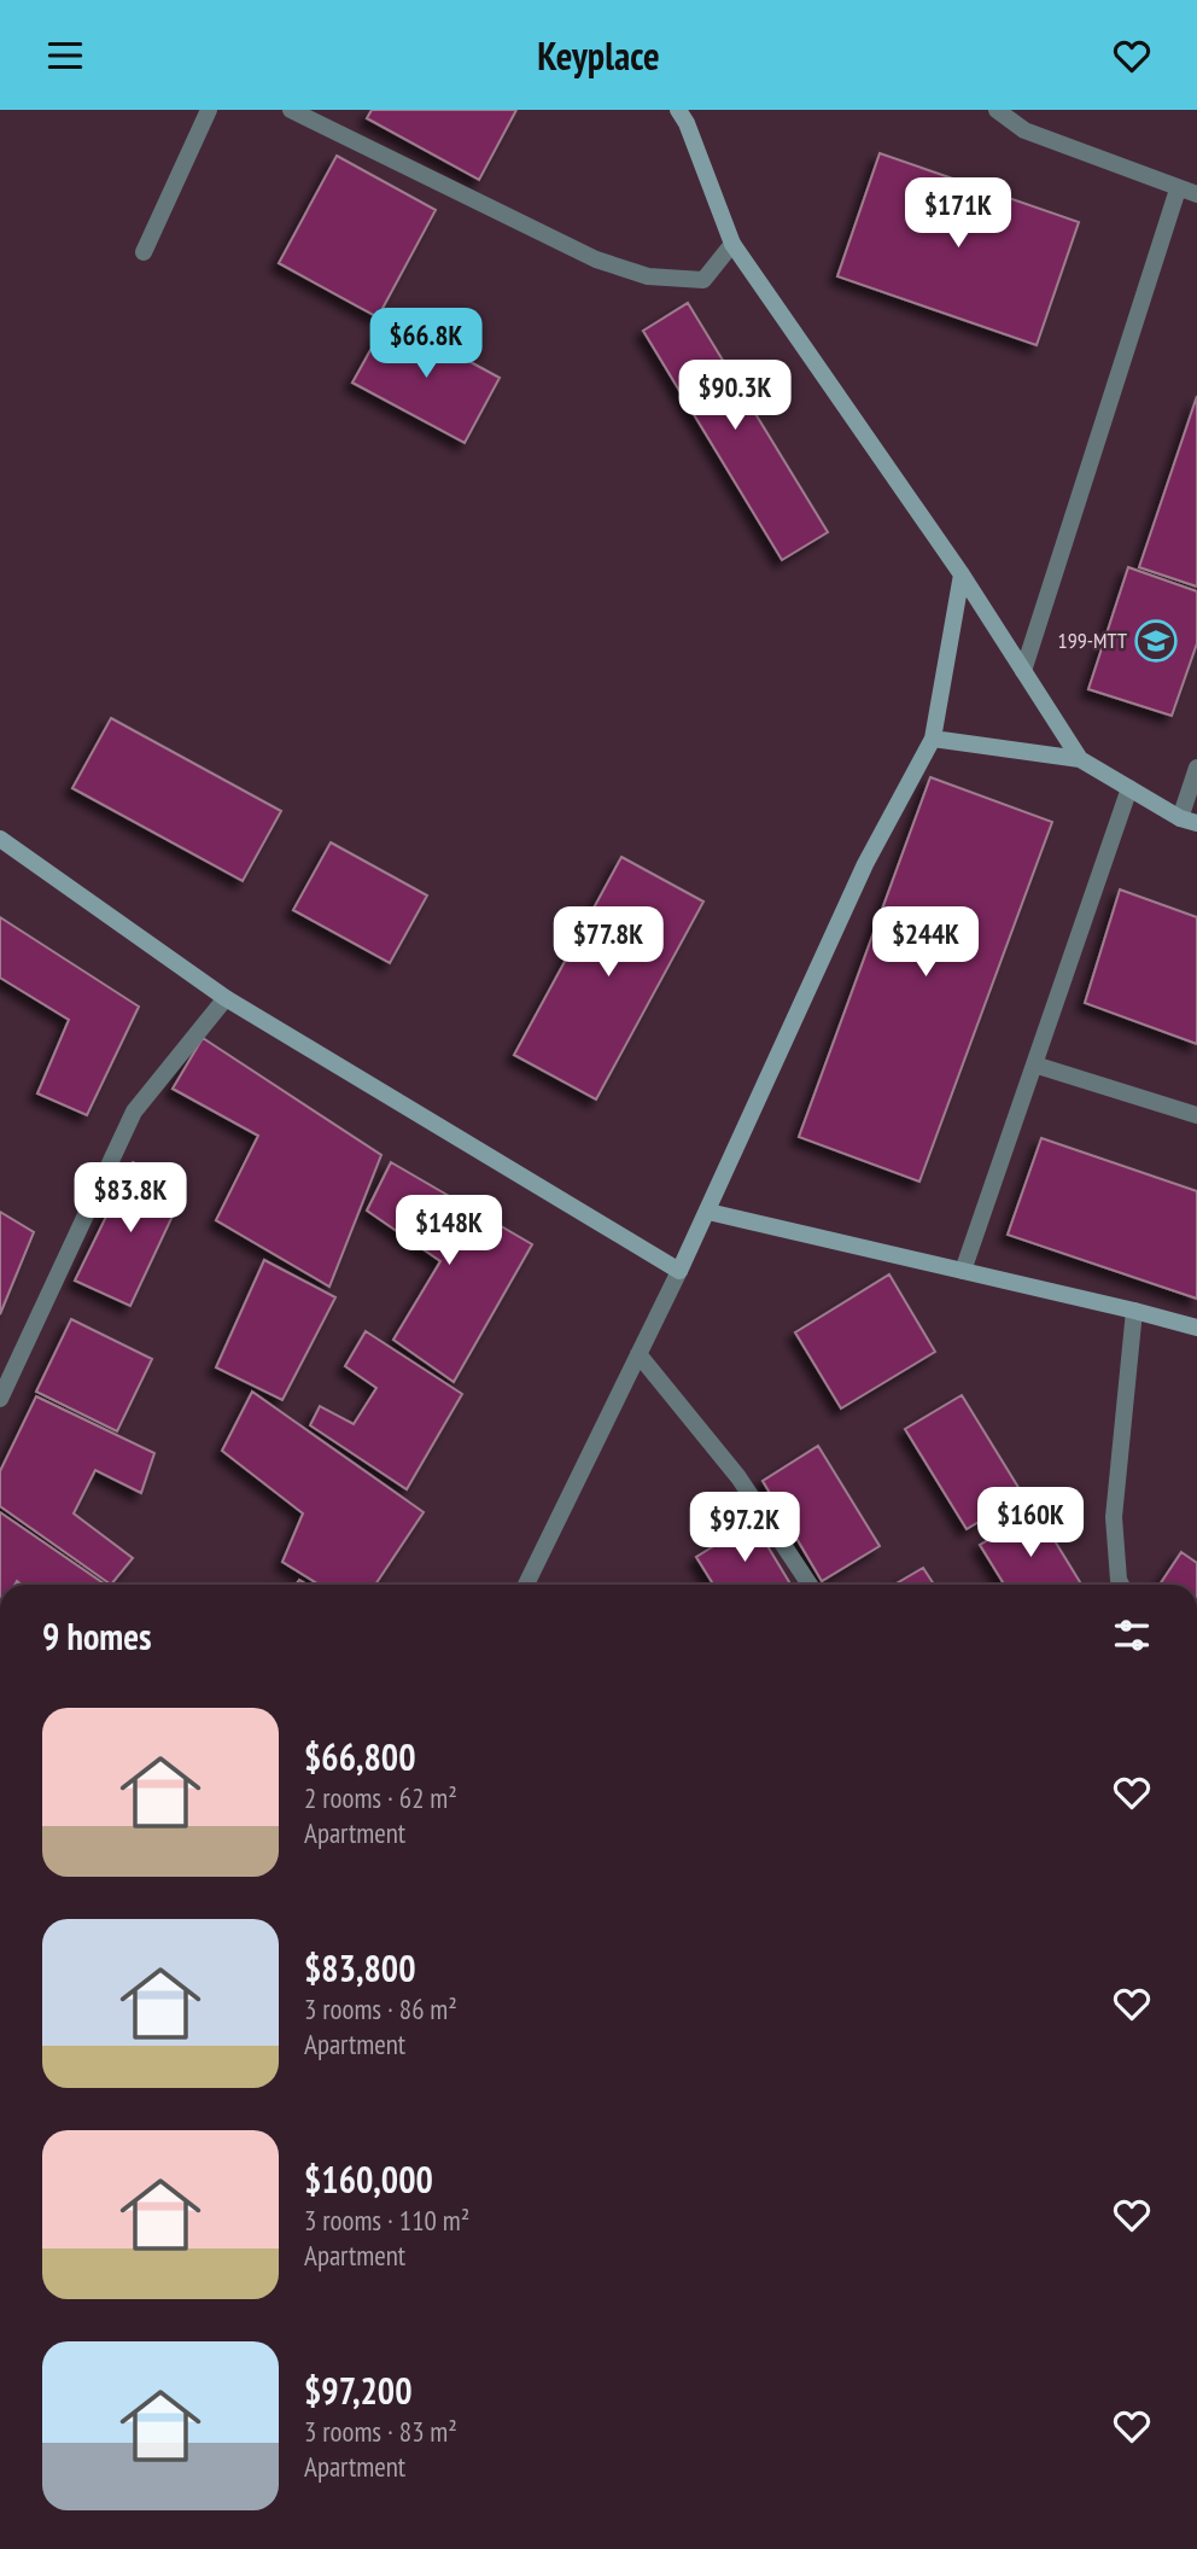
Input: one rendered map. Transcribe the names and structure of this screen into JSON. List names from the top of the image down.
{
  "places": {
    "school or university": ["199-MTT"]
  },
  "page": {
    "header": "Keyplace",
    "price": [
      "$171K",
      "$66.8K",
      "$90.3K",
      "$77.8K",
      "$244K",
      "$83.8K",
      "$148K",
      "$160K",
      "$97.2K"
    ],
    "heading": "9 homes",
    "list": [
      {
        "name": "$66,800",
        "note": "2 rooms · 62 m² · Apartment"
      },
      {
        "name": "$83,800",
        "note": "3 rooms · 86 m² · Apartment"
      },
      {
        "name": "$160,000",
        "note": "3 rooms · 110 m² · Apartment"
      },
      {
        "name": "$97,200",
        "note": "3 rooms · 83 m² · Apartment"
      }
    ]
  }
}
